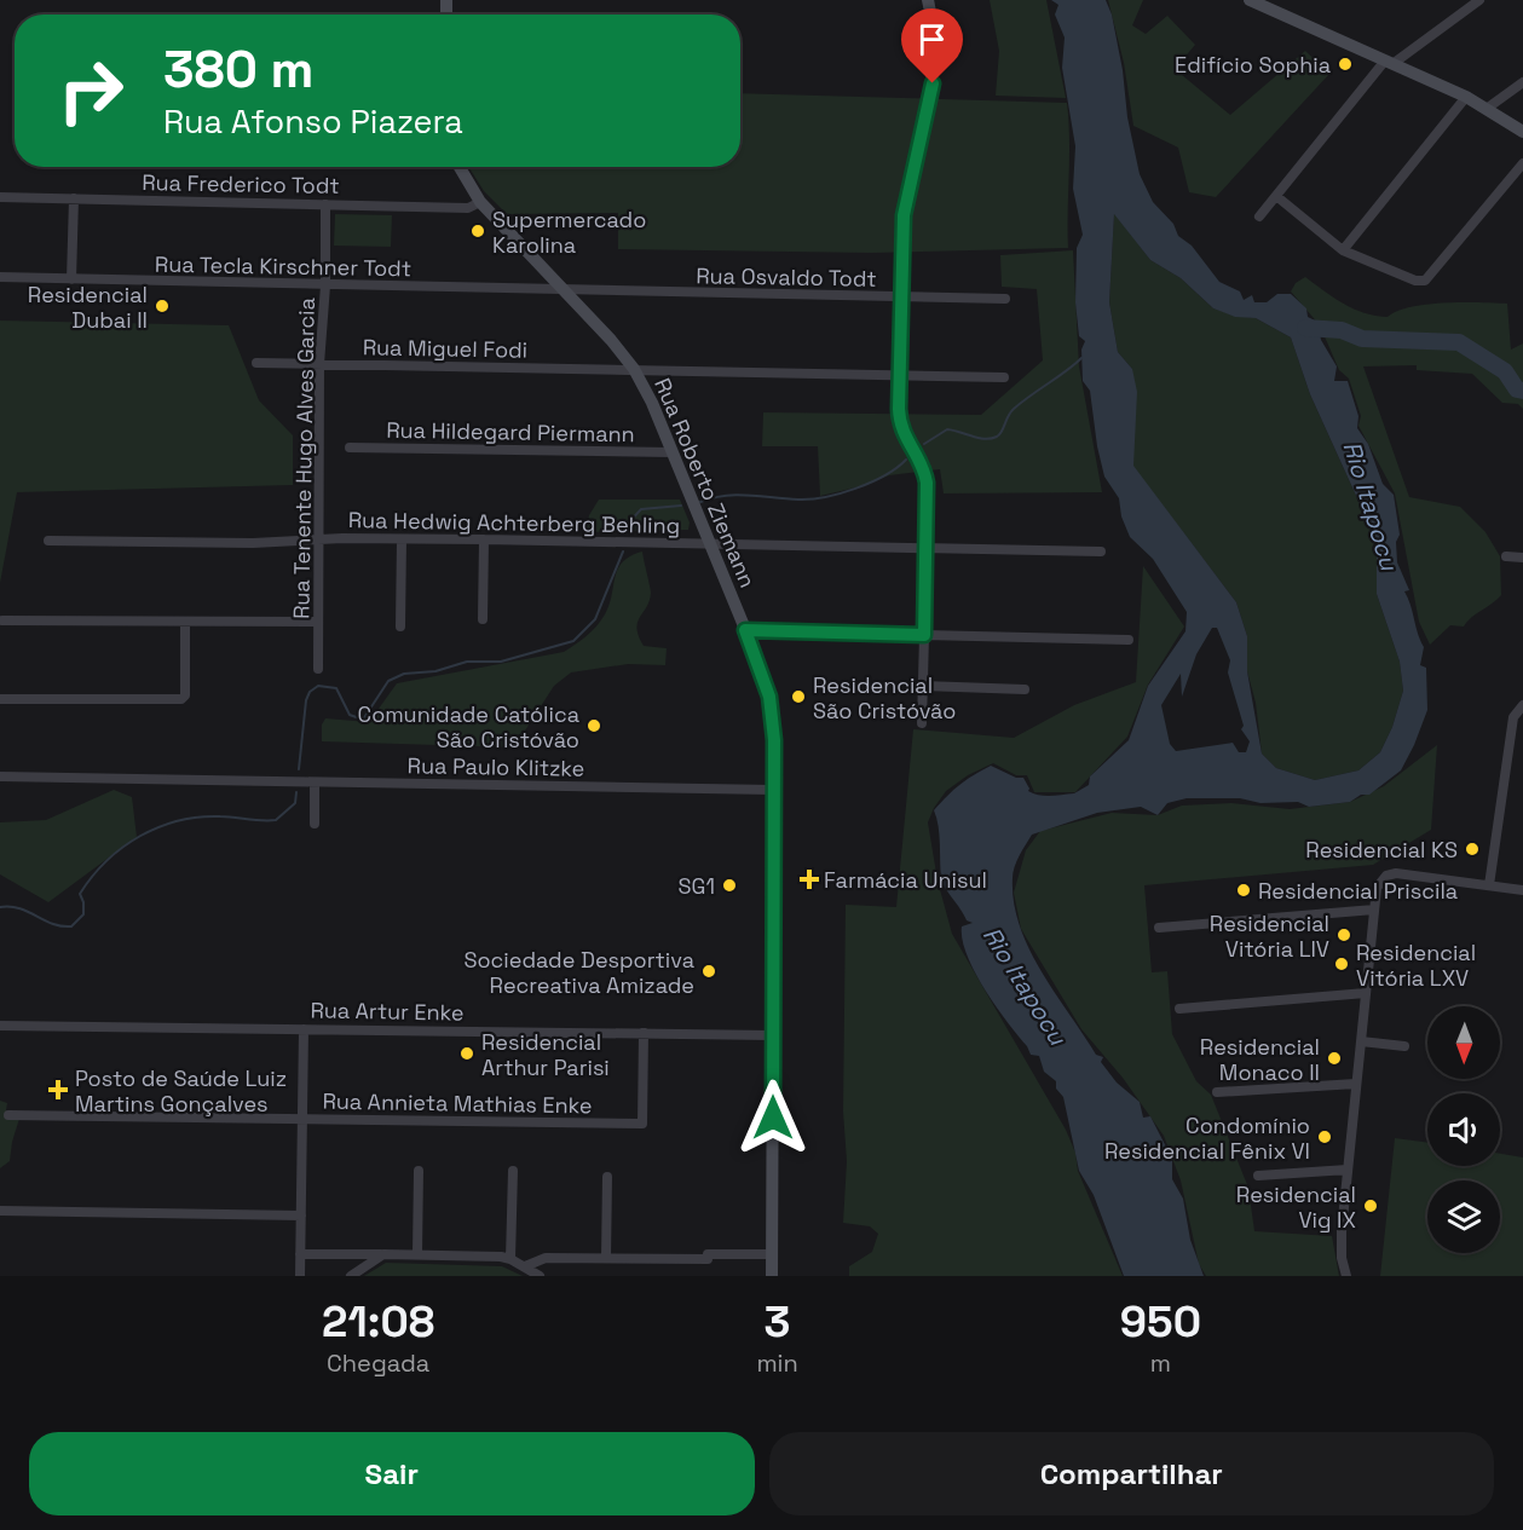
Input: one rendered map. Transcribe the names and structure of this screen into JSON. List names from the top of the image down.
{
  "streets": {
    "main road": ["Rua Roberto Ziemann"],
    "street": [
      "Rua Frederico Todt",
      "Rua Tecla Kirschner Todt",
      "Rua Osvaldo Todt",
      "Rua Miguel Fodi",
      "Rua Hildegard Piermann",
      "Rua Tenente Hugo Alves Garcia",
      "Rua Hedwig Achterberg Behling",
      "Rua Paulo Klitzke",
      "Rua Artur Enke",
      "Rua Annieta Mathias Enke"
    ]
  },
  "crossings": [
    ["Rua Frederico Todt", "Rua Tenente Hugo Alves Garcia"],
    ["Rua Frederico Todt", "Rua Roberto Ziemann"],
    ["Rua Tecla Kirschner Todt", "Rua Osvaldo Todt"],
    ["Rua Tecla Kirschner Todt", "Rua Tenente Hugo Alves Garcia"],
    ["Rua Tecla Kirschner Todt", "Rua Roberto Ziemann"],
    ["Rua Osvaldo Todt", "Rua Roberto Ziemann"],
    ["Rua Miguel Fodi", "Rua Tenente Hugo Alves Garcia"],
    ["Rua Miguel Fodi", "Rua Roberto Ziemann"],
    ["Rua Hildegard Piermann", "Rua Roberto Ziemann"],
    ["Rua Tenente Hugo Alves Garcia", "Rua Hedwig Achterberg Behling"],
    ["Rua Roberto Ziemann", "Rua Hedwig Achterberg Behling"],
    ["Rua Roberto Ziemann", "Rua Paulo Klitzke"],
    ["Rua Roberto Ziemann", "Rua Artur Enke"],
    ["Rua Artur Enke", "Rua Annieta Mathias Enke"]
  ],
  "water": ["Rio Itapocu"],
  "places": {
    "other": [
      "Edifício Sophia",
      "Supermercado Karolina",
      "Residencial Dubai II",
      "Residencial São Cristóvão",
      "Comunidade Católica São Cristóvão",
      "Residencial KS",
      "SG1",
      "Residencial Priscila",
      "Residencial Vitória LIV",
      "Residencial Vitória LXV",
      "Sociedade Desportiva Recreativa Amizade",
      "Residencial Arthur Parisi",
      "Residencial Monaco II",
      "Condomínio Residencial Fênix VI",
      "Residencial Vig IX"
    ],
    "health": ["Farmácia Unisul", "Posto de Saúde Luiz Martins Gonçalves"]
  },
  "north": "bottom",
  "page": {
    "turn": ["380 m", "Rua Afonso Piazera"],
    "eta": [
      "21:08",
      "Chegada",
      "3",
      "min",
      "950",
      "m"
    ],
    "buttons": ["Sair", "Compartilhar"]
  }
}
